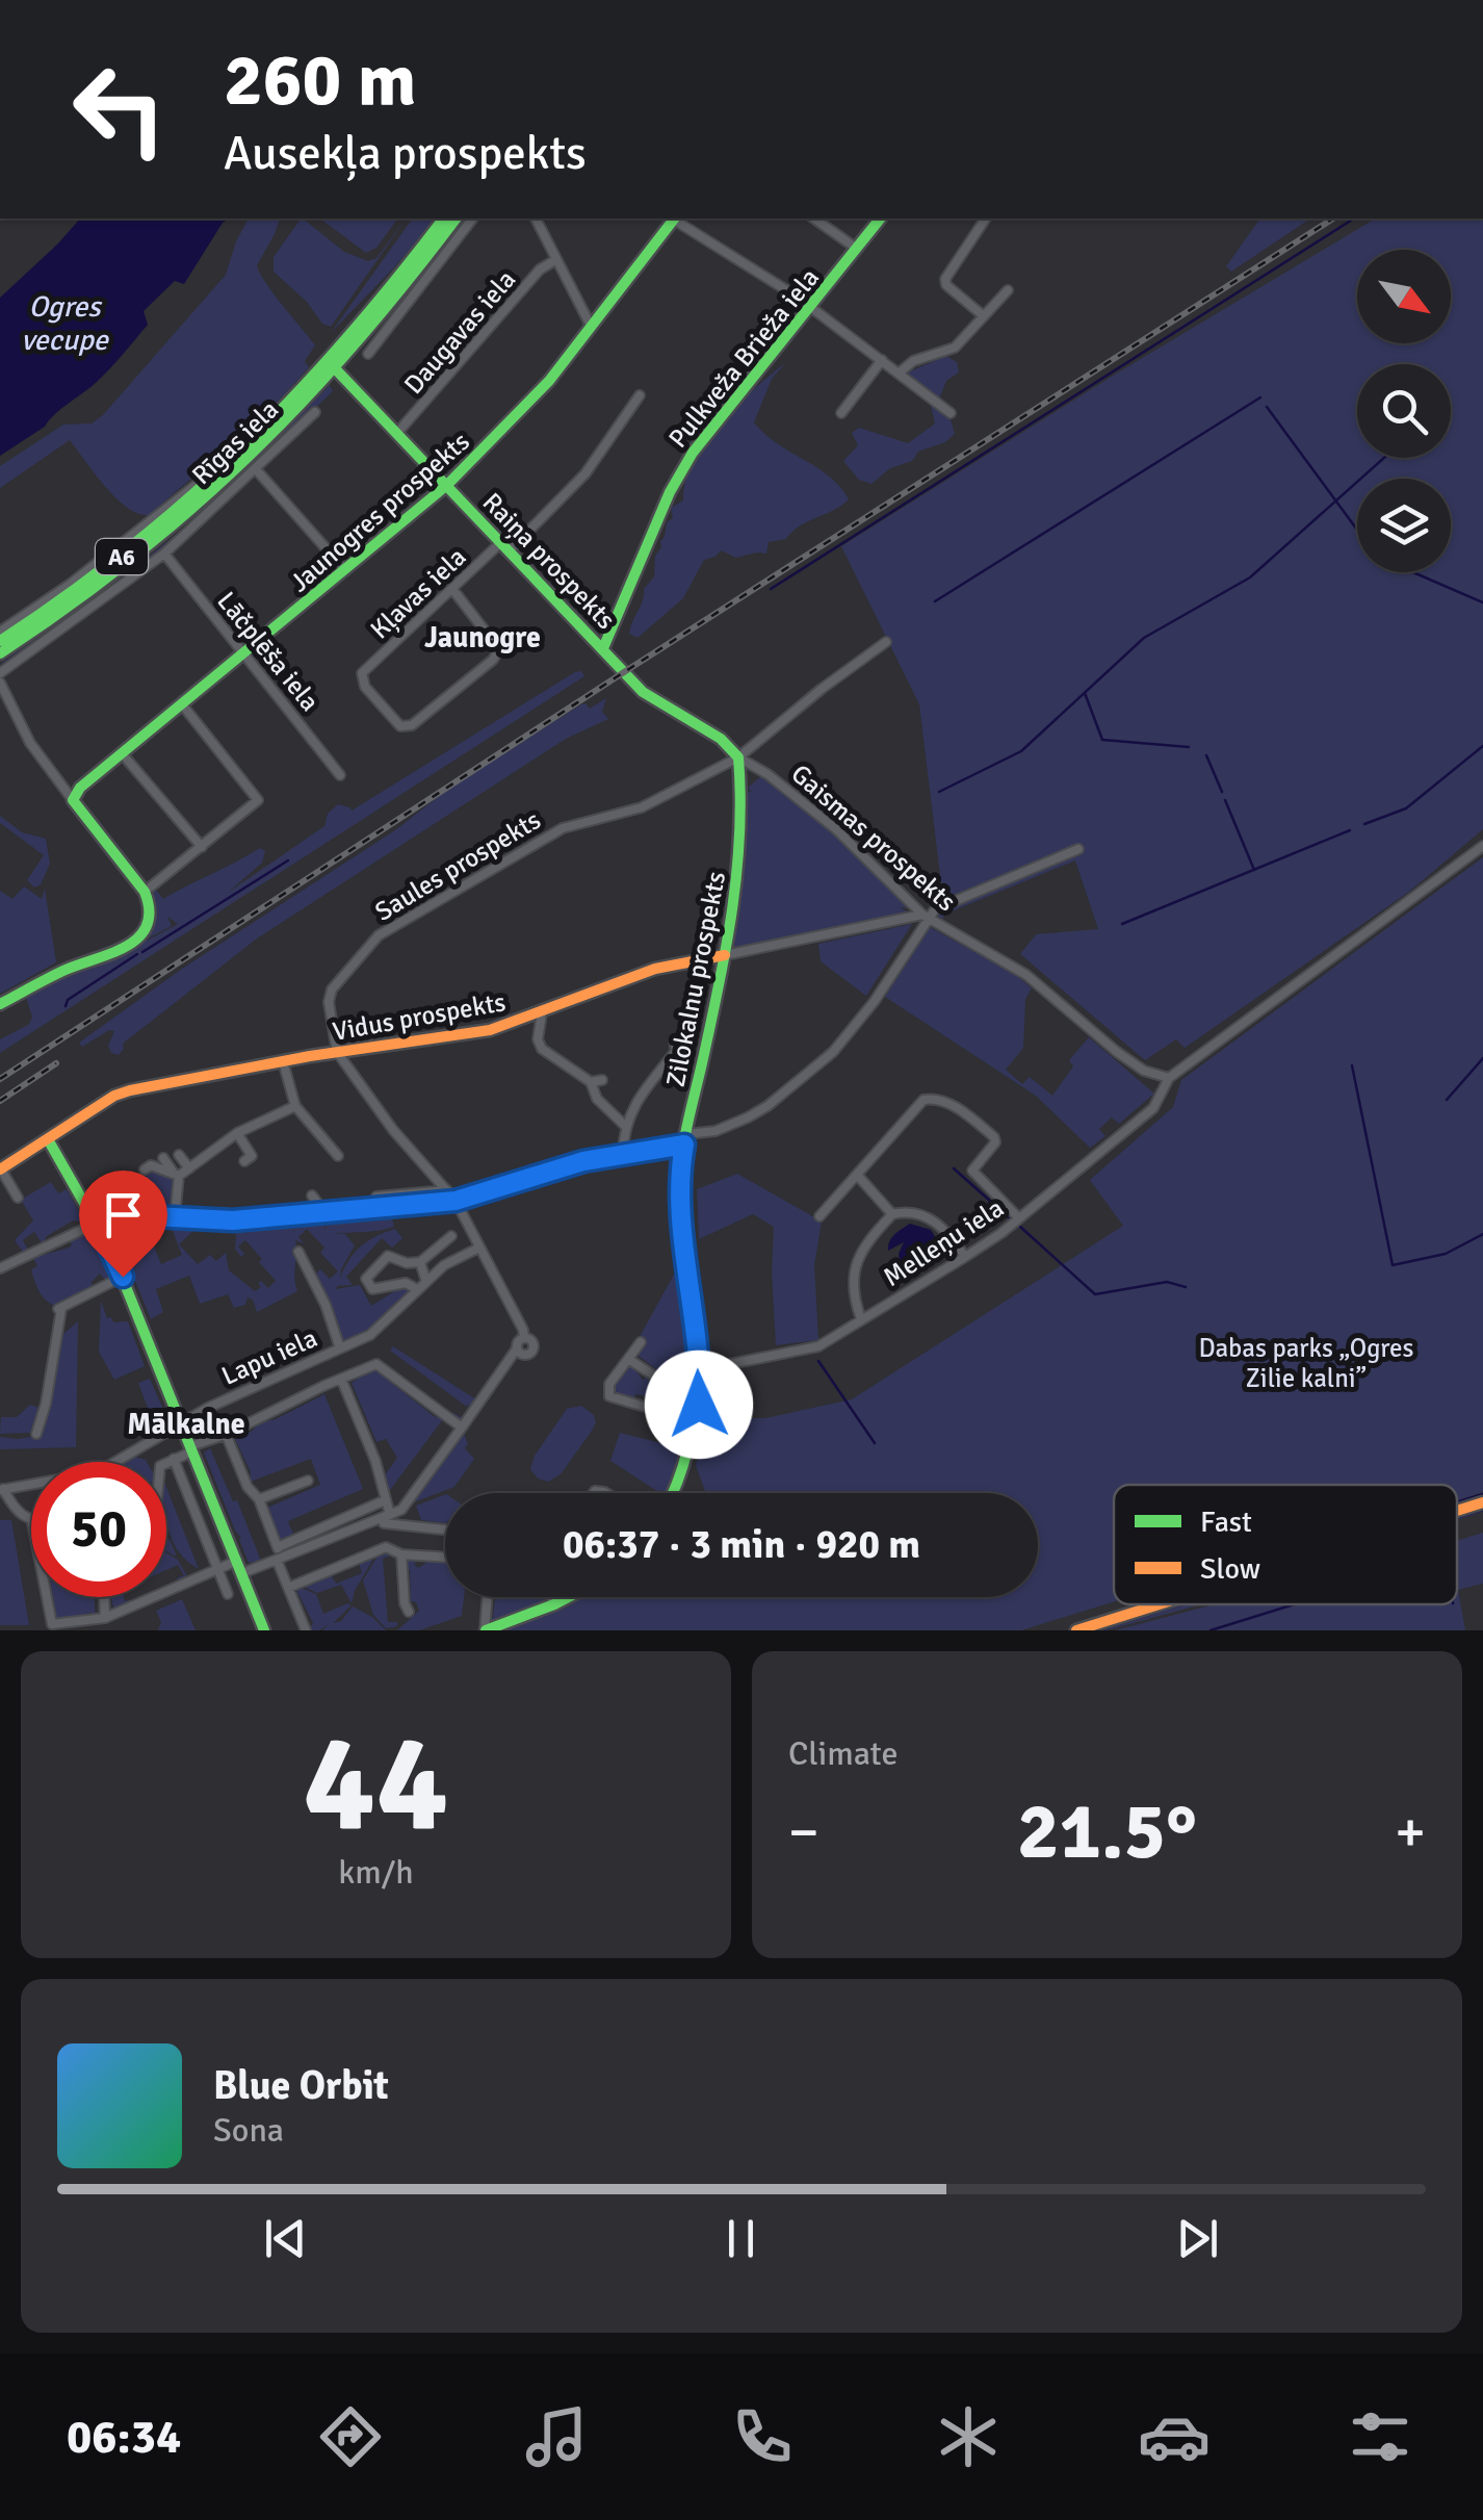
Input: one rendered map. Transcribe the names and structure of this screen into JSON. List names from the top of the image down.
{
  "streets": {
    "main road": [
      "Pulkveža Brieža iela",
      "Rīgas iela",
      "Jaunogres prospekts",
      "A6",
      "Raiņa prospekts",
      "Gaismas prospekts",
      "Zilokalnu prospekts",
      "Vidus prospekts"
    ],
    "street": [
      "Daugavas iela",
      "Kļavas iela",
      "Lāčplēša iela",
      "Saules prospekts",
      "Melleņu iela",
      "Lapu iela"
    ]
  },
  "crossings": [
    ["Daugavas iela", "Raiņa prospekts"],
    ["Pulkveža Brieža iela", "Raiņa prospekts"],
    ["Rīgas iela", "Raiņa prospekts"],
    ["Rīgas iela", "Lāčplēša iela"],
    ["Jaunogres prospekts", "Raiņa prospekts"],
    ["Jaunogres prospekts", "Lāčplēša iela"],
    ["Raiņa prospekts", "Kļavas iela"],
    ["Raiņa prospekts", "Gaismas prospekts"],
    ["Gaismas prospekts", "Saules prospekts"],
    ["Gaismas prospekts", "Zilokalnu prospekts"],
    ["Gaismas prospekts", "Vidus prospekts"],
    ["Gaismas prospekts", "Melleņu iela"],
    ["Saules prospekts", "Zilokalnu prospekts"],
    ["Saules prospekts", "Vidus prospekts"],
    ["Zilokalnu prospekts", "Vidus prospekts"],
    ["Zilokalnu prospekts", "Melleņu iela"]
  ],
  "districts": ["Jaunogre", "Mālkalne"],
  "water": ["Ogres vecupe"],
  "parks": ["Dabas parks „Ogres Zilie kalni”"],
  "legend": ["Fast", "Slow"],
  "north": "bottom right",
  "page": {
    "turn": ["260 m", "Ausekļa prospekts"],
    "limit": "50",
    "trip": "06:37 · 3 min · 920 m",
    "tile": [
      ["44", "km/h"],
      "Climate"
    ],
    "heat": ["−", "21.5°", "+"],
    "song": ["Blue Orbit", "Sona"],
    "tabs": "06:34"
  }
}
